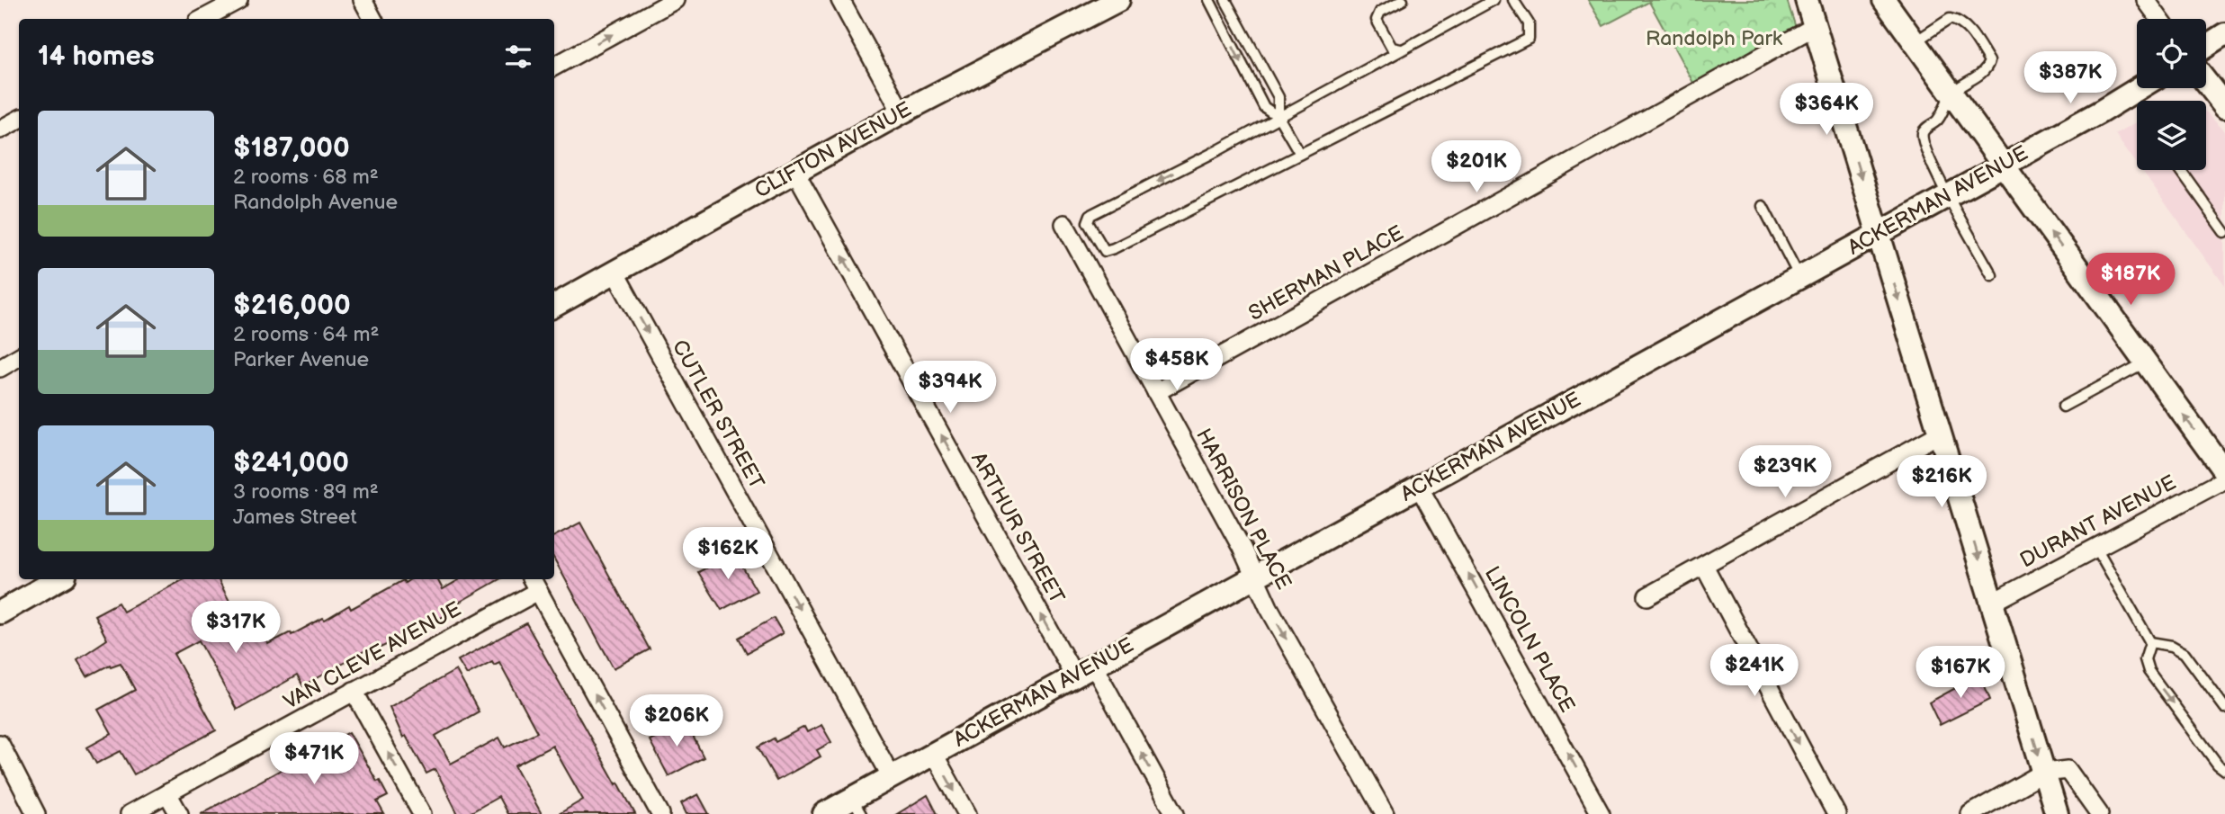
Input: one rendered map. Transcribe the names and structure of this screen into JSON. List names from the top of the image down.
{
  "streets": {
    "street": [
      "CLIFTON AVENUE",
      "ACKERMAN AVENUE",
      "SHERMAN PLACE",
      "CUTLER STREET",
      "HARRISON PLACE",
      "DURANT AVENUE",
      "ARTHUR STREET",
      "LINCOLN PLACE",
      "VAN CLEVE AVENUE"
    ]
  },
  "crossings": [
    ["CLIFTON AVENUE", "CUTLER STREET"],
    ["CLIFTON AVENUE", "ARTHUR STREET"],
    ["ACKERMAN AVENUE", "CUTLER STREET"],
    ["ACKERMAN AVENUE", "HARRISON PLACE"],
    ["ACKERMAN AVENUE", "ARTHUR STREET"],
    ["ACKERMAN AVENUE", "LINCOLN PLACE"],
    ["SHERMAN PLACE", "HARRISON PLACE"]
  ],
  "one_way": [
    "CUTLER STREET",
    "HARRISON PLACE",
    "ARTHUR STREET",
    "LINCOLN PLACE"
  ],
  "parks": ["Randolph Park"],
  "page": {
    "heading": "14 homes",
    "price": [
      "$387K",
      "$364K",
      "$201K",
      "$187K",
      "$458K",
      "$394K",
      "$239K",
      "$216K",
      "$162K",
      "$317K",
      "$241K",
      "$167K",
      "$206K",
      "$471K"
    ],
    "list": [
      {
        "name": "$187,000",
        "note": "2 rooms · 68 m² · Randolph Avenue"
      },
      {
        "name": "$216,000",
        "note": "2 rooms · 64 m² · Parker Avenue"
      },
      {
        "name": "$241,000",
        "note": "3 rooms · 89 m² · James Street"
      }
    ]
  }
}
